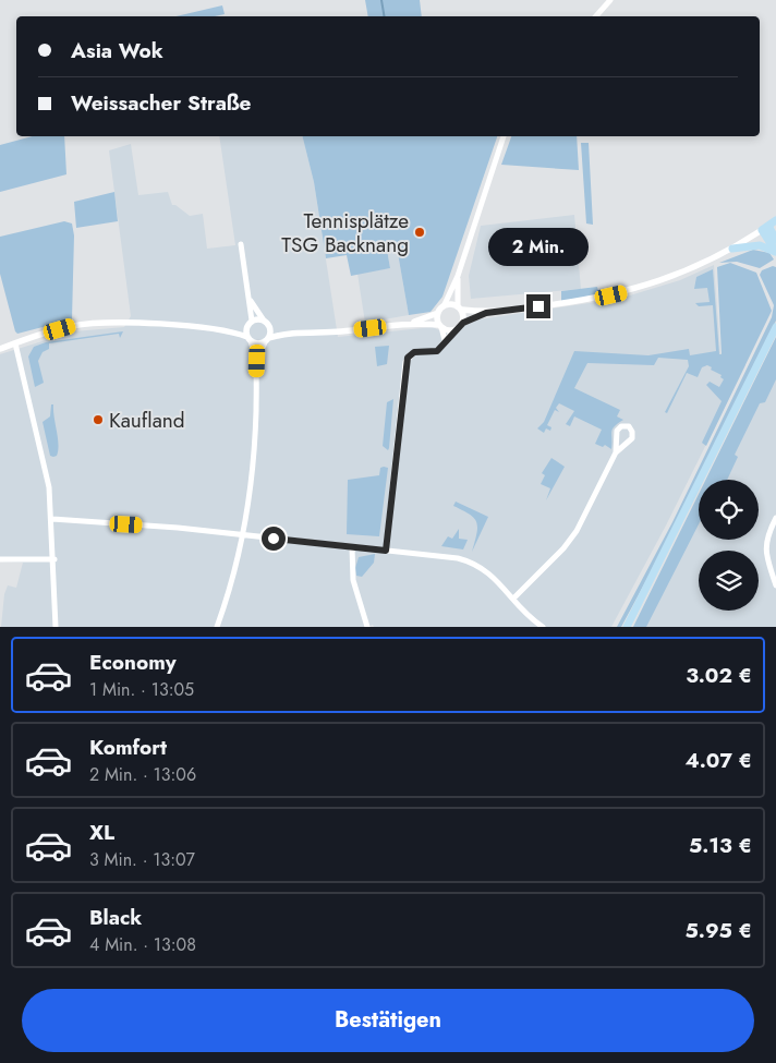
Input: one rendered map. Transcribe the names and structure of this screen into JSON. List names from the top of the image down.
{
  "places": ["Tennisplätze TSG Backnang", "Kaufland"],
  "page": {
    "banner": ["Asia Wok", "Weissacher Straße"],
    "bubble": "2 Min.",
    "list": [
      {
        "name": "Economy",
        "note": "1 Min. · 13:05",
        "value": "3.02 €"
      },
      {
        "name": "Komfort",
        "note": "2 Min. · 13:06",
        "value": "4.07 €"
      },
      {
        "name": "XL",
        "note": "3 Min. · 13:07",
        "value": "5.13 €"
      },
      {
        "name": "Black",
        "note": "4 Min. · 13:08",
        "value": "5.95 €"
      }
    ],
    "buttons": "Bestätigen"
  }
}
